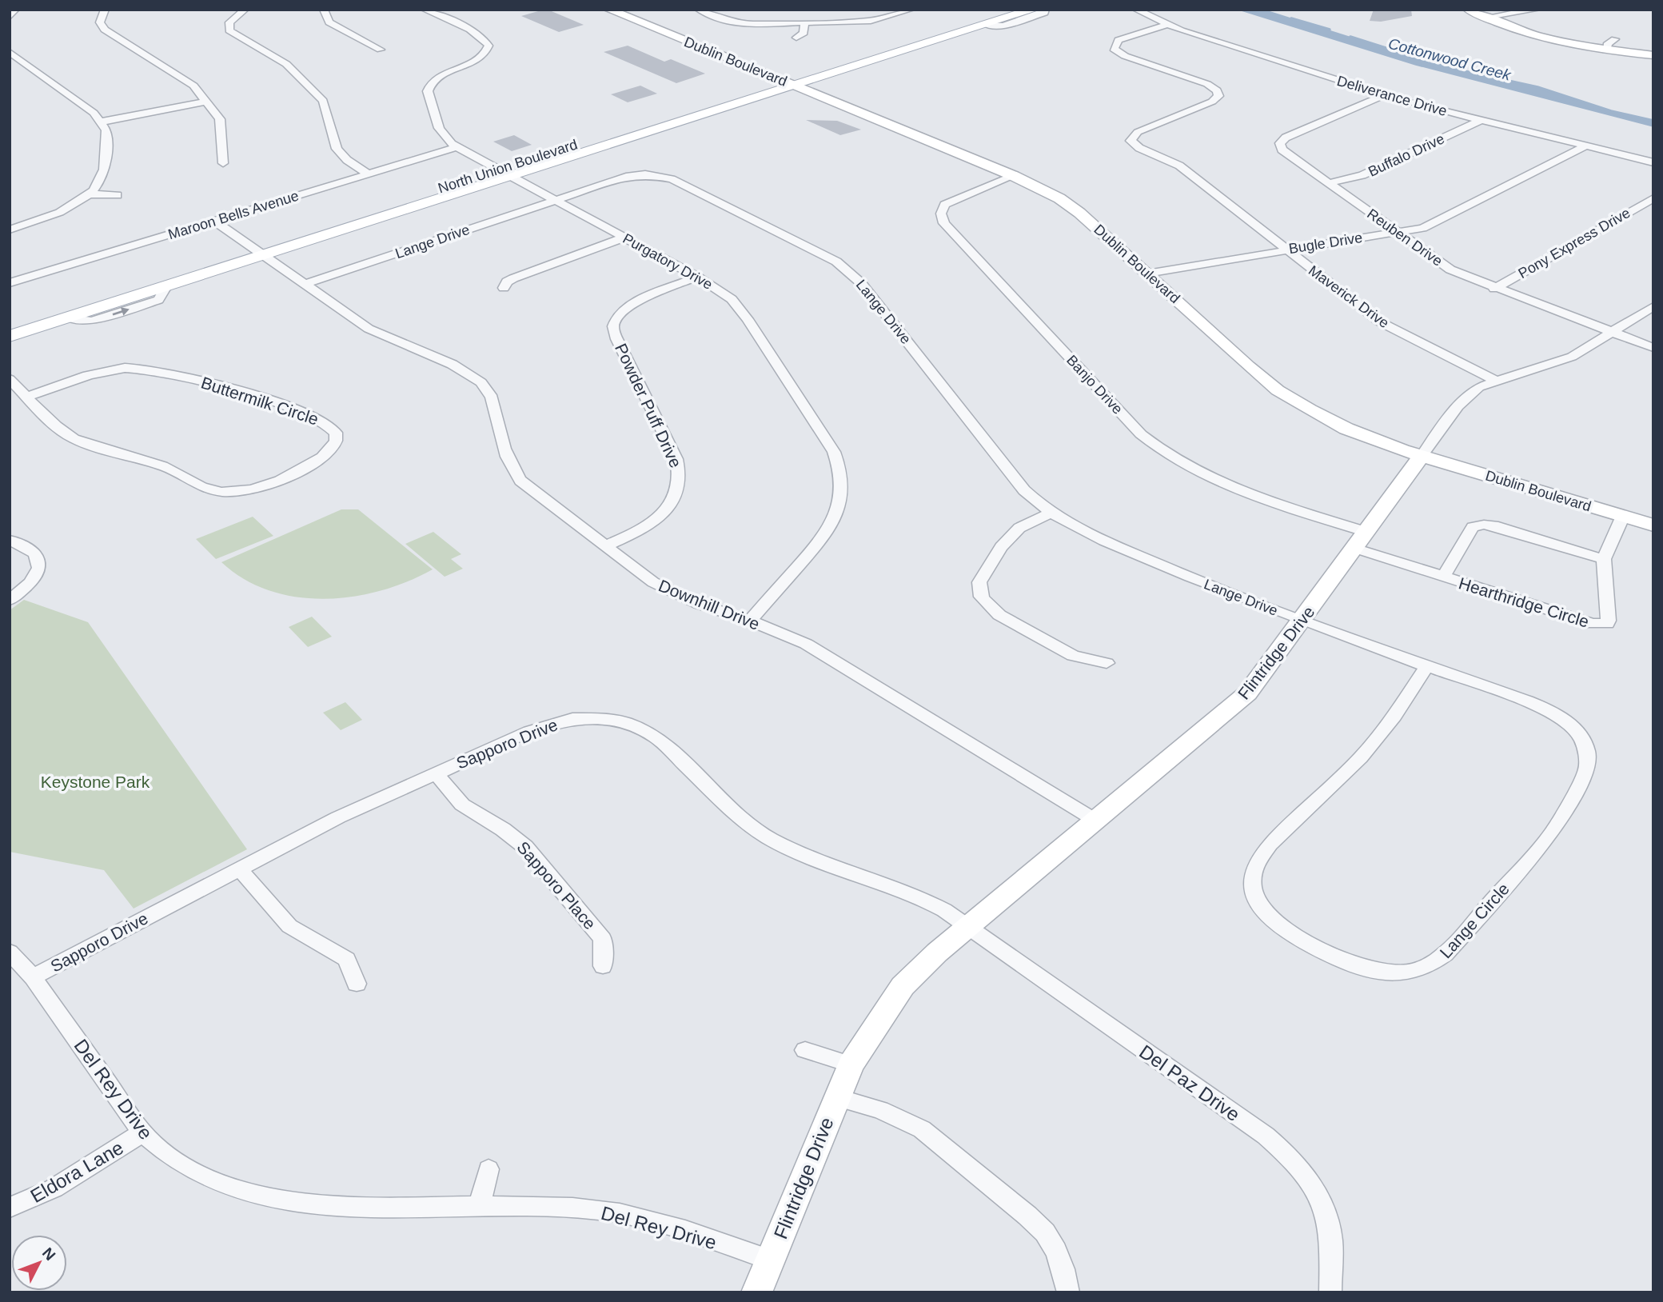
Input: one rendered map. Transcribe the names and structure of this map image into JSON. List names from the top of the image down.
{
  "streets": {
    "main road": ["Dublin Boulevard", "North Union Boulevard", "Flintridge Drive"],
    "street": [
      "Deliverance Drive",
      "Buffalo Drive",
      "Maroon Bells Avenue",
      "Reuben Drive",
      "Lange Drive",
      "Bugle Drive",
      "Pony Express Drive",
      "Purgatory Drive",
      "Maverick Drive",
      "Banjo Drive",
      "Buttermilk Circle",
      "Powder Puff Drive",
      "Hearthridge Circle",
      "Downhill Drive",
      "Sapporo Drive",
      "Sapporo Place",
      "Lange Circle",
      "Del Paz Drive",
      "Del Rey Drive",
      "Eldora Lane"
    ]
  },
  "crossings": [
    ["Dublin Boulevard", "North Union Boulevard"],
    ["Dublin Boulevard", "Bugle Drive"],
    ["Dublin Boulevard", "Banjo Drive"],
    ["Dublin Boulevard", "Hearthridge Circle"],
    ["Dublin Boulevard", "Flintridge Drive"],
    ["Deliverance Drive", "Buffalo Drive"],
    ["Deliverance Drive", "Reuben Drive"],
    ["Deliverance Drive", "Bugle Drive"],
    ["Deliverance Drive", "Maverick Drive"],
    ["Buffalo Drive", "Reuben Drive"],
    ["North Union Boulevard", "Purgatory Drive"],
    ["North Union Boulevard", "Downhill Drive"],
    ["Maroon Bells Avenue", "Purgatory Drive"],
    ["Maroon Bells Avenue", "Downhill Drive"],
    ["Reuben Drive", "Bugle Drive"],
    ["Reuben Drive", "Pony Express Drive"],
    ["Reuben Drive", "Flintridge Drive"],
    ["Lange Drive", "Purgatory Drive"],
    ["Lange Drive", "Downhill Drive"],
    ["Lange Drive", "Flintridge Drive"],
    ["Lange Drive", "Lange Circle"],
    ["Bugle Drive", "Maverick Drive"],
    ["Purgatory Drive", "Powder Puff Drive"],
    ["Purgatory Drive", "Downhill Drive"],
    ["Maverick Drive", "Flintridge Drive"],
    ["Banjo Drive", "Hearthridge Circle"],
    ["Banjo Drive", "Flintridge Drive"],
    ["Powder Puff Drive", "Downhill Drive"],
    ["Hearthridge Circle", "Flintridge Drive"],
    ["Downhill Drive", "Flintridge Drive"],
    ["Flintridge Drive", "Sapporo Drive"],
    ["Flintridge Drive", "Lange Circle"],
    ["Flintridge Drive", "Del Paz Drive"],
    ["Flintridge Drive", "Del Rey Drive"],
    ["Sapporo Drive", "Sapporo Place"],
    ["Sapporo Drive", "Del Paz Drive"],
    ["Sapporo Drive", "Del Rey Drive"],
    ["Del Rey Drive", "Eldora Lane"]
  ],
  "water": ["Cottonwood Creek"],
  "parks": ["Keystone Park"],
  "north": "top right"
}
